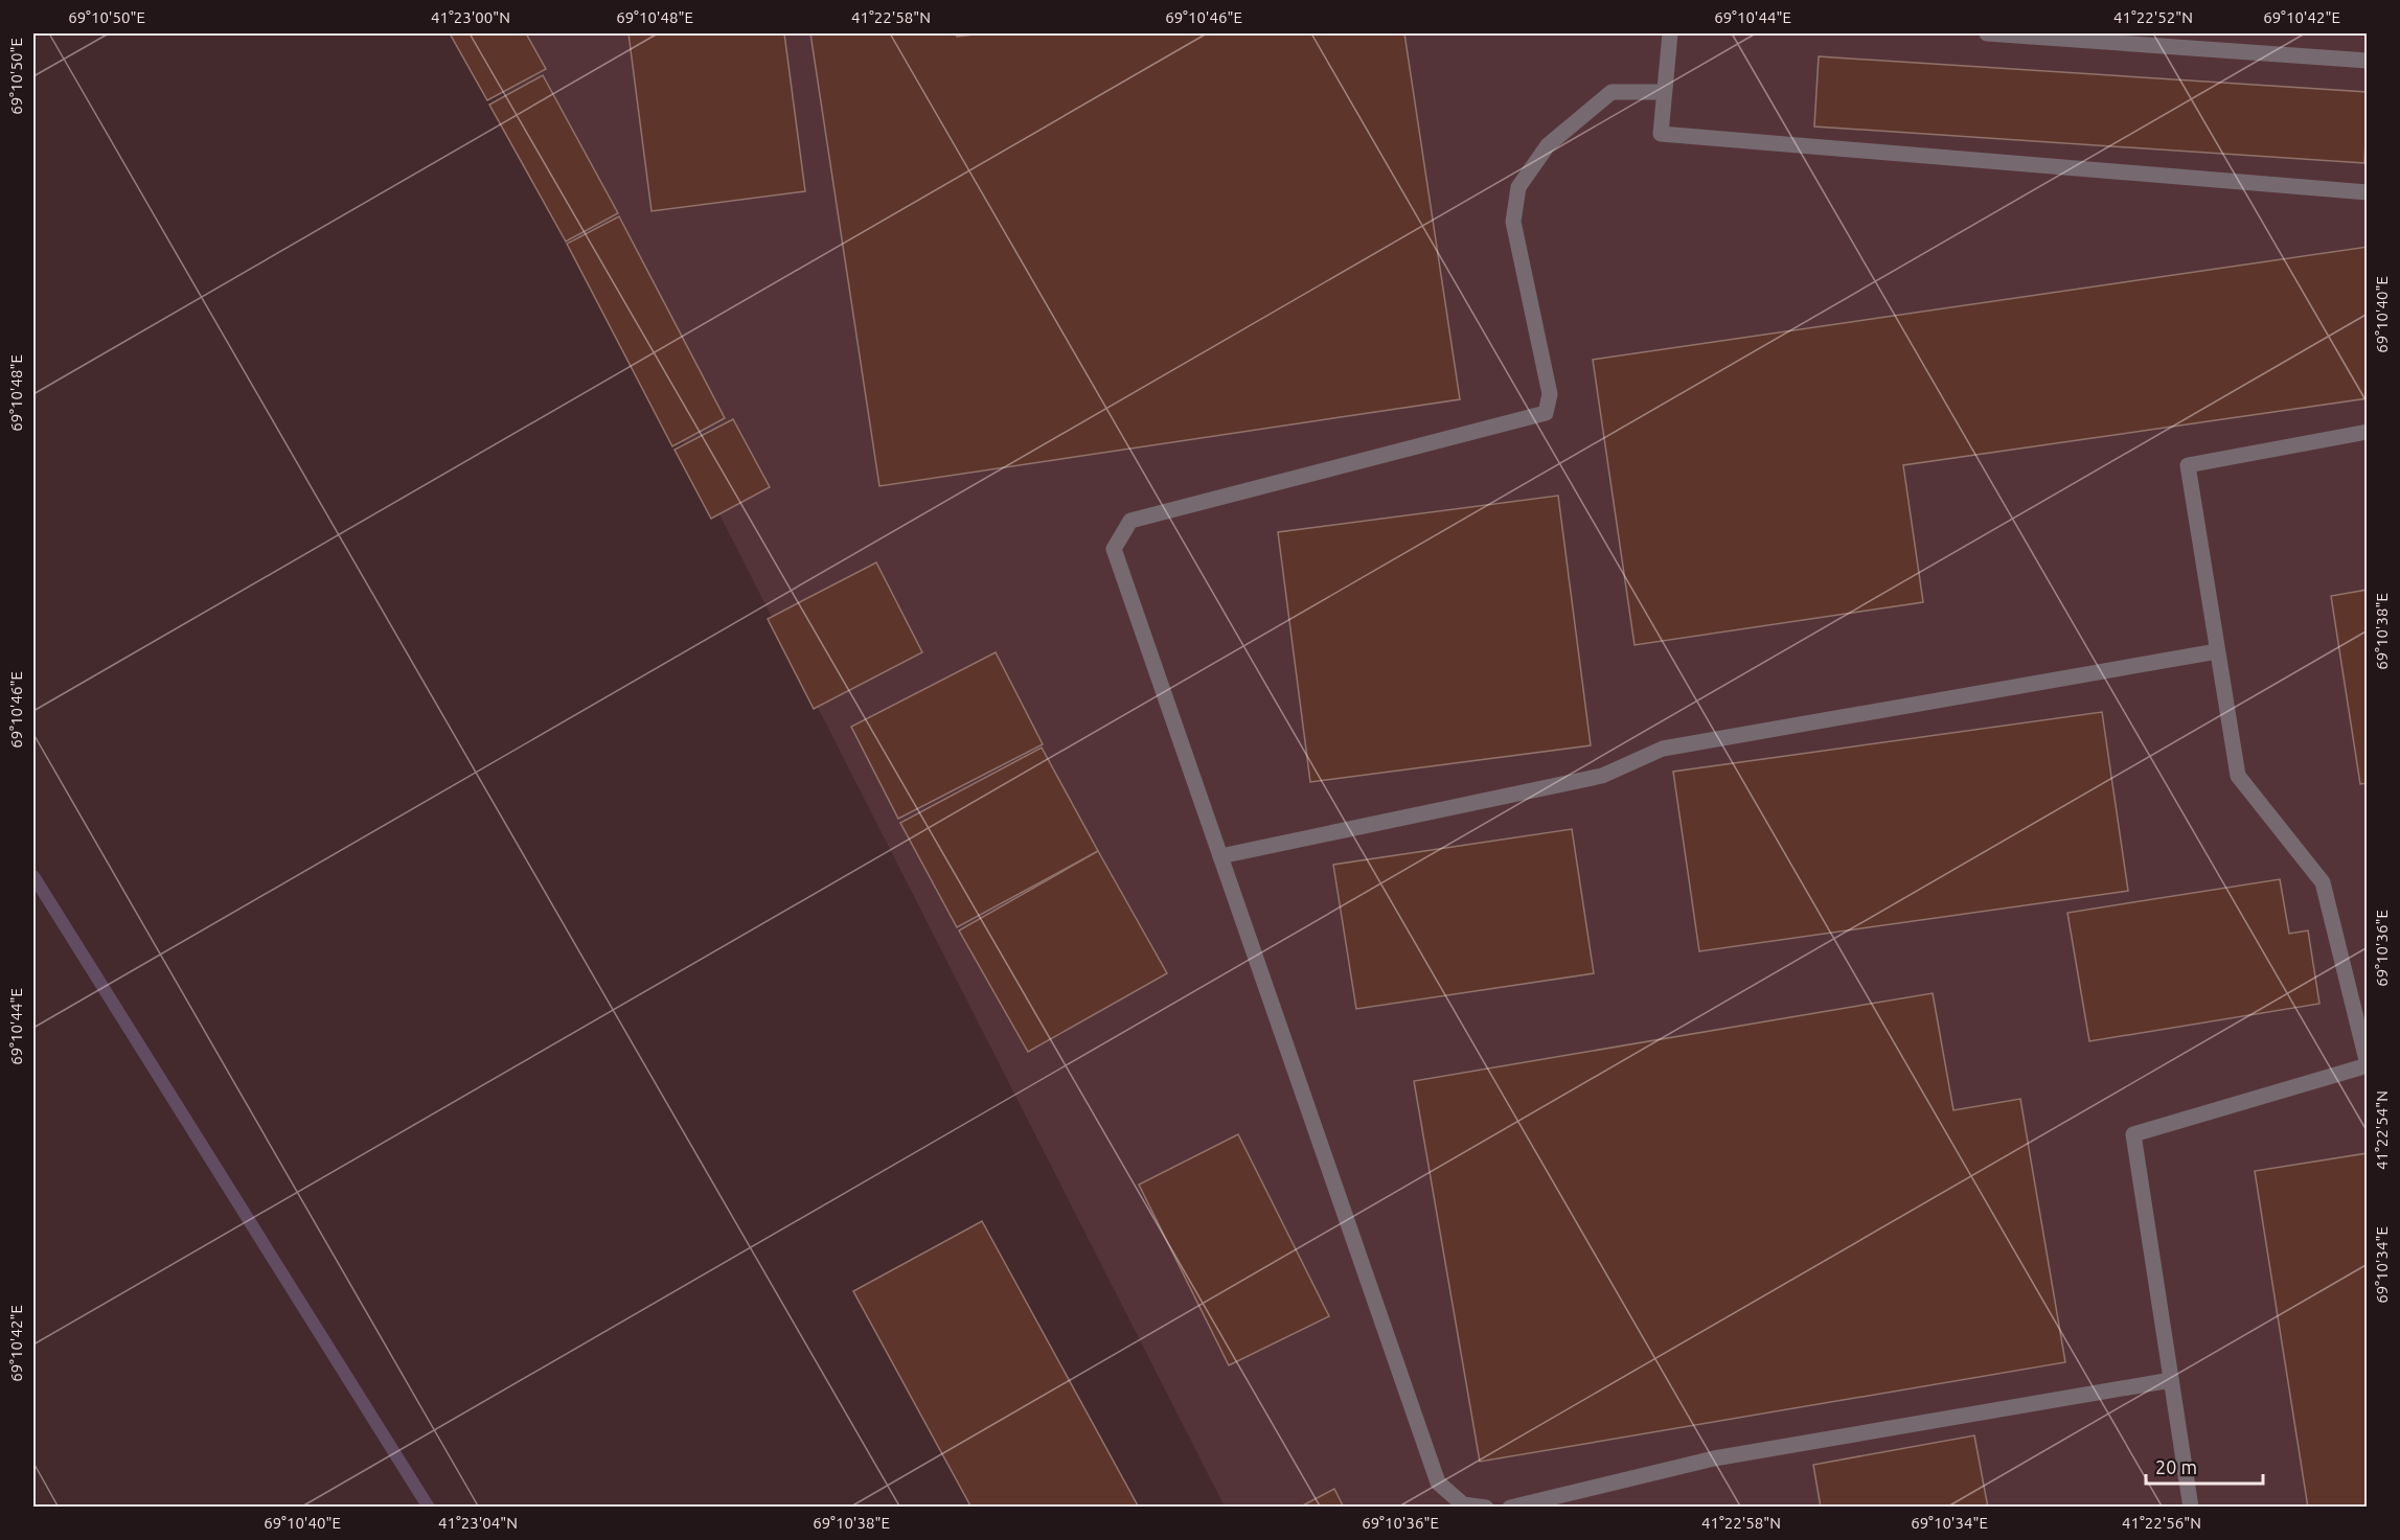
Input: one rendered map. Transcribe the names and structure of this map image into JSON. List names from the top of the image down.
{
  "scale_bar": "20 m",
  "coordinates": [
    "69°10'50\"E",
    "41°23'00\"N",
    "69°10'48\"E",
    "41°22'58\"N",
    "69°10'46\"E",
    "69°10'44\"E",
    "41°22'52\"N",
    "69°10'42\"E",
    "69°10'40\"E",
    "69°10'38\"E",
    "69°10'36\"E",
    "41°22'54\"N",
    "69°10'34\"E",
    "41°23'04\"N",
    "41°22'56\"N"
  ]
}
